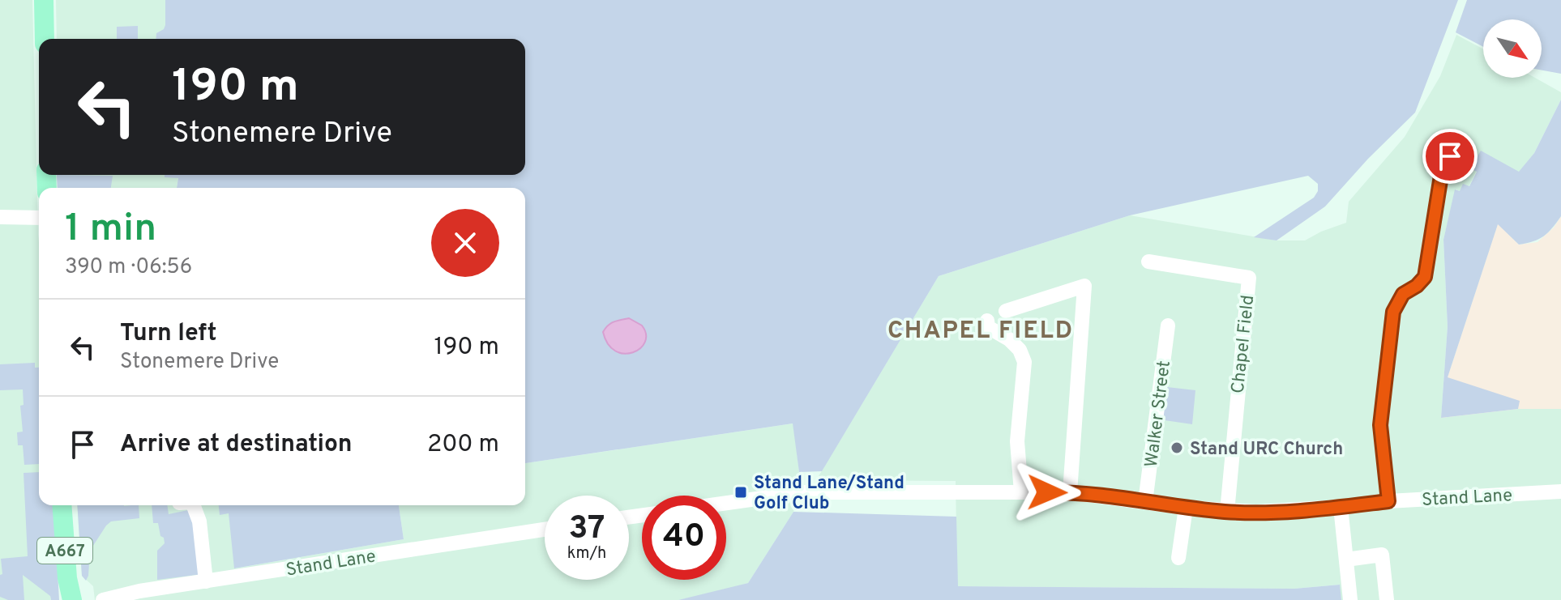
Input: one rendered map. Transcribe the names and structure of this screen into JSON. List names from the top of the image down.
{
  "streets": {
    "main road": ["A667"],
    "street": ["Chapel Field", "Walker Street", "Stand Lane"]
  },
  "crossings": [
    ["Chapel Field", "Stand Lane"],
    ["Walker Street", "Stand Lane"]
  ],
  "districts": ["CHAPEL FIELD"],
  "places": {
    "other": ["Stand URC Church"],
    "transit": ["Stand Lane/Stand Golf Club"]
  },
  "north": "bottom right",
  "page": {
    "turn": ["190 m", "Stonemere Drive"],
    "heading": ["1 min", "390 m · 06:56"],
    "list": [
      {
        "name": "Turn left",
        "note": "Stonemere Drive",
        "value": "190 m"
      },
      {
        "name": "Arrive at destination",
        "value": "200 m"
      }
    ],
    "speed": "37 km/h",
    "limit": "40"
  }
}
